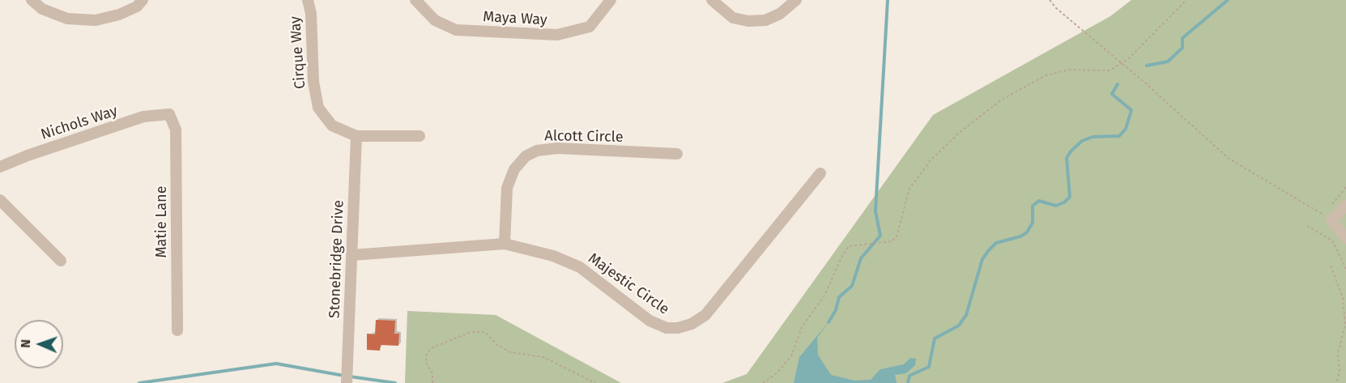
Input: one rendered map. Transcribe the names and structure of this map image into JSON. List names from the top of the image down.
{
  "streets": {
    "street": [
      "Maya Way",
      "Cirque Way",
      "Nichols Way",
      "Alcott Circle",
      "Matie Lane",
      "Stonebridge Drive",
      "Majestic Circle"
    ]
  },
  "crossings": [
    ["Cirque Way", "Stonebridge Drive"],
    ["Nichols Way", "Matie Lane"],
    ["Alcott Circle", "Majestic Circle"],
    ["Stonebridge Drive", "Majestic Circle"]
  ],
  "north": "left"
}
